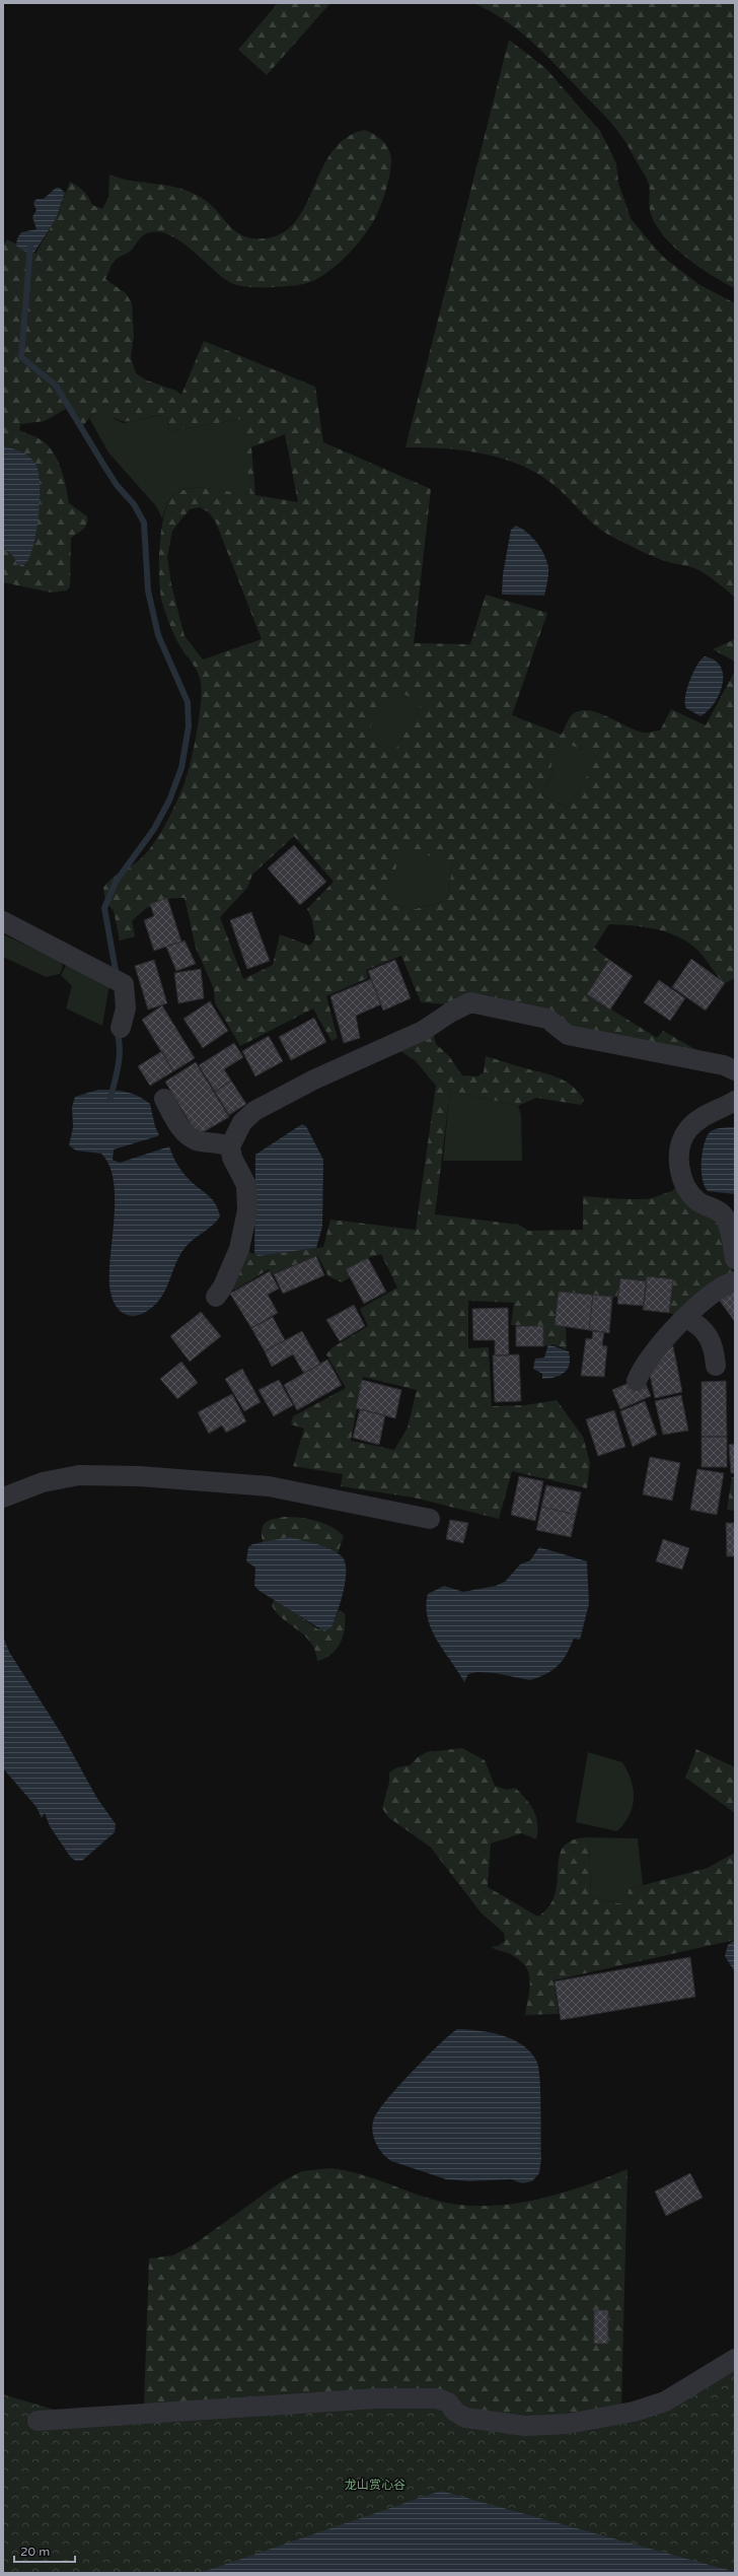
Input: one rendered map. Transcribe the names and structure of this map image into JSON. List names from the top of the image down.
{
  "parks": ["龙山赏心谷"],
  "scale_bar": "20 m"
}
